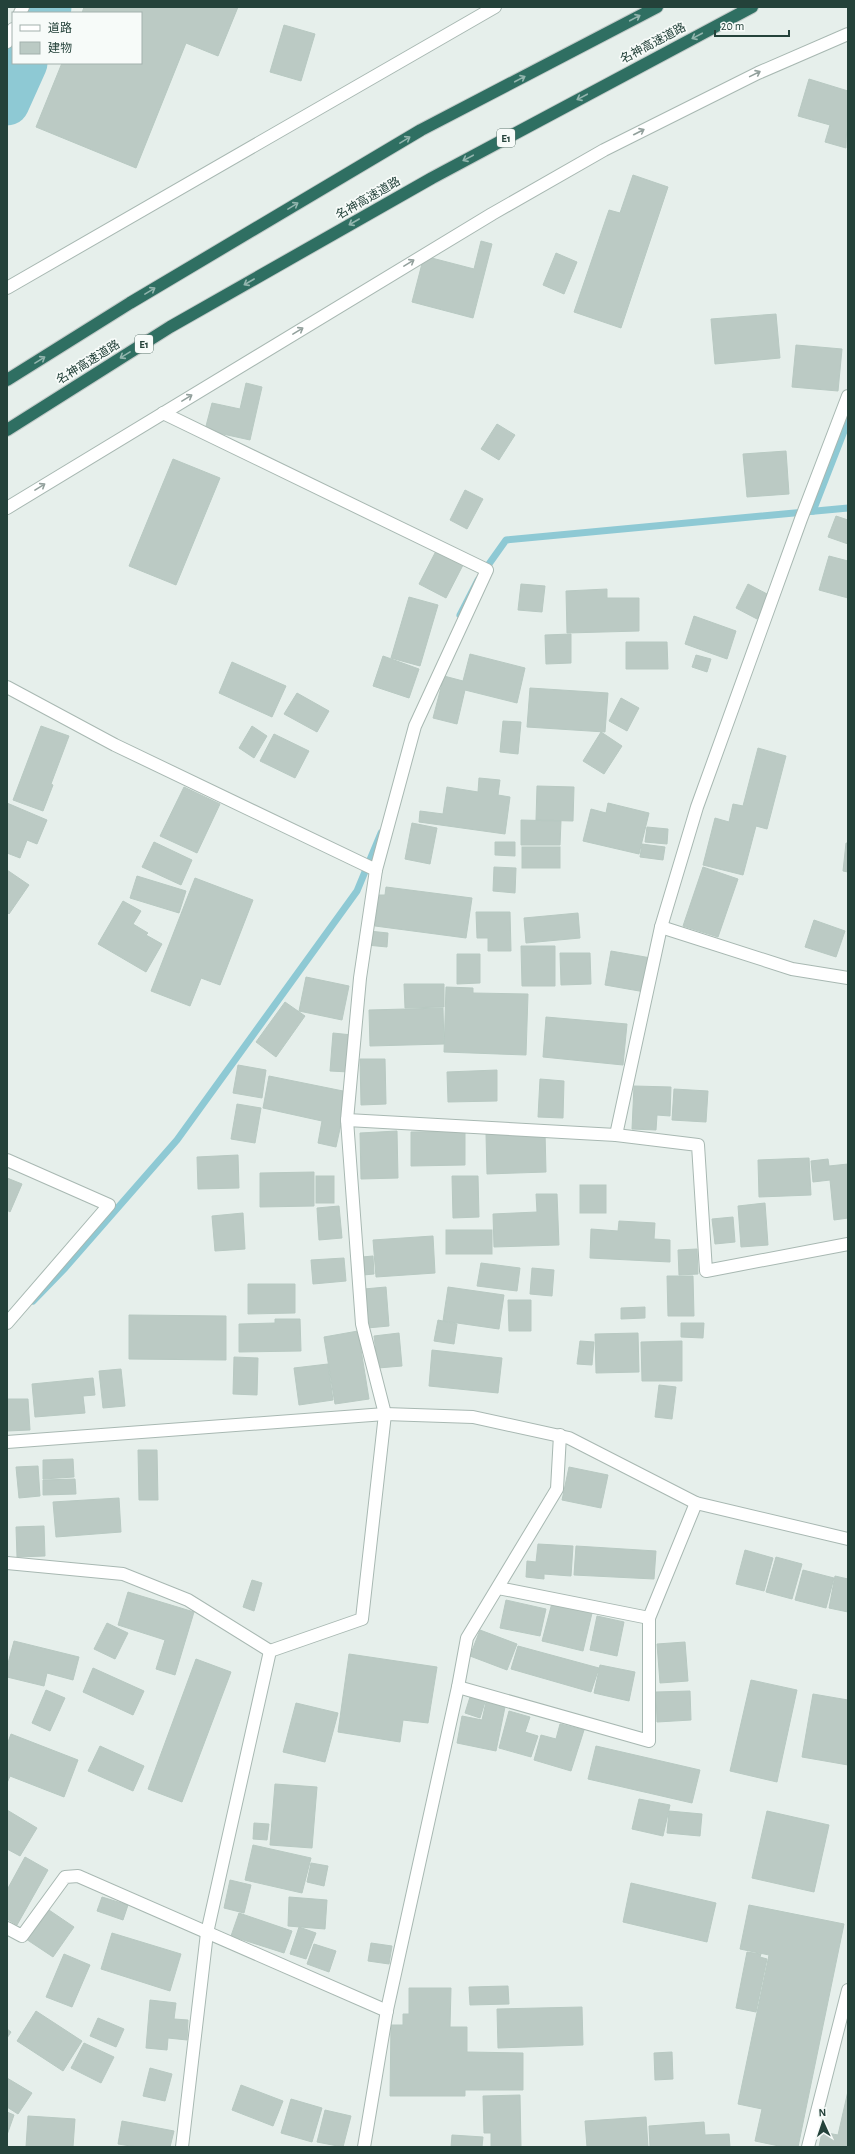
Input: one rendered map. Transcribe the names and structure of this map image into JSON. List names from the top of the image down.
{
  "streets": {
    "highway": ["名神高速道路", "E1"]
  },
  "legend": ["道路", "建物"],
  "scale_bar": "20 m",
  "north": "top"
}
